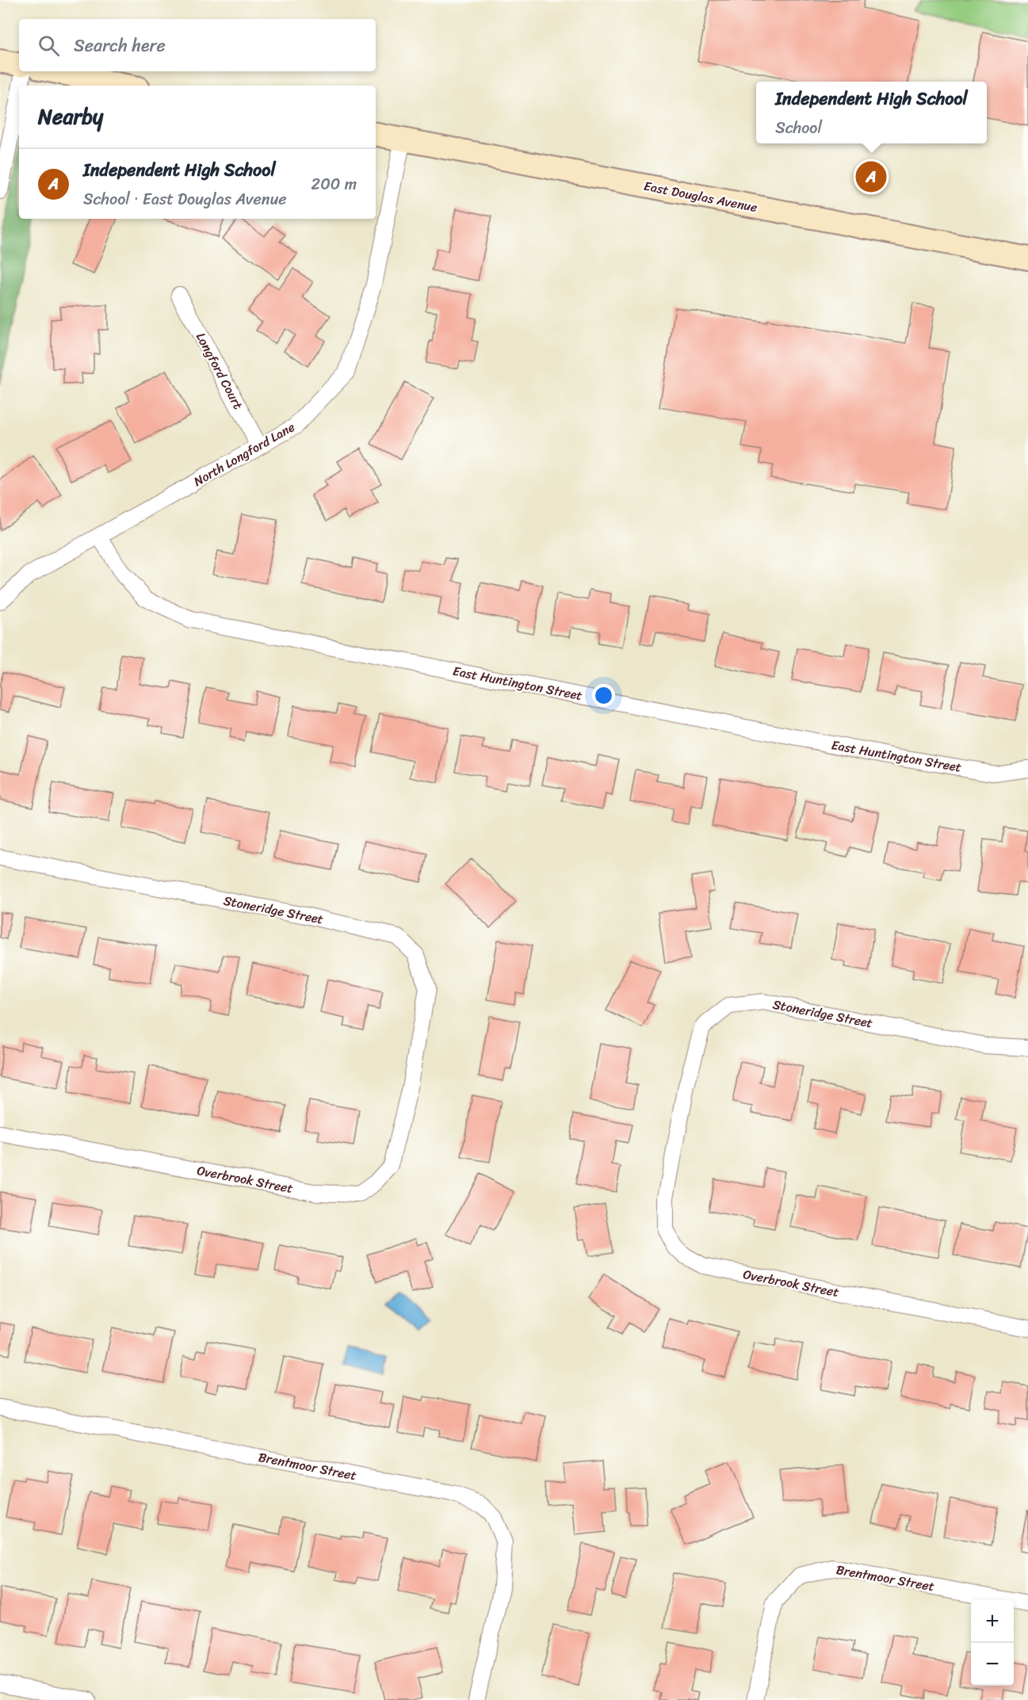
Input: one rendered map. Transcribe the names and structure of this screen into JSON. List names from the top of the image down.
{
  "streets": {
    "street": [
      "East Douglas Avenue",
      "Longford Court",
      "North Longford Lane",
      "East Huntington Street",
      "Stoneridge Street",
      "Overbrook Street",
      "Brentmoor Street"
    ]
  },
  "crossings": [
    ["East Douglas Avenue", "North Longford Lane"],
    ["Longford Court", "North Longford Lane"],
    ["North Longford Lane", "East Huntington Street"],
    ["Stoneridge Street", "Overbrook Street"]
  ],
  "page": {
    "search": "Search here",
    "popup": ["Independent High School", "School"],
    "heading": "Nearby",
    "list": [
      {
        "mark": "A",
        "name": "Independent High School",
        "note": "School · East Douglas Avenue",
        "value": "200 m"
      }
    ],
    "pins": "A",
    "map_buttons": ["+", "−"]
  }
}
